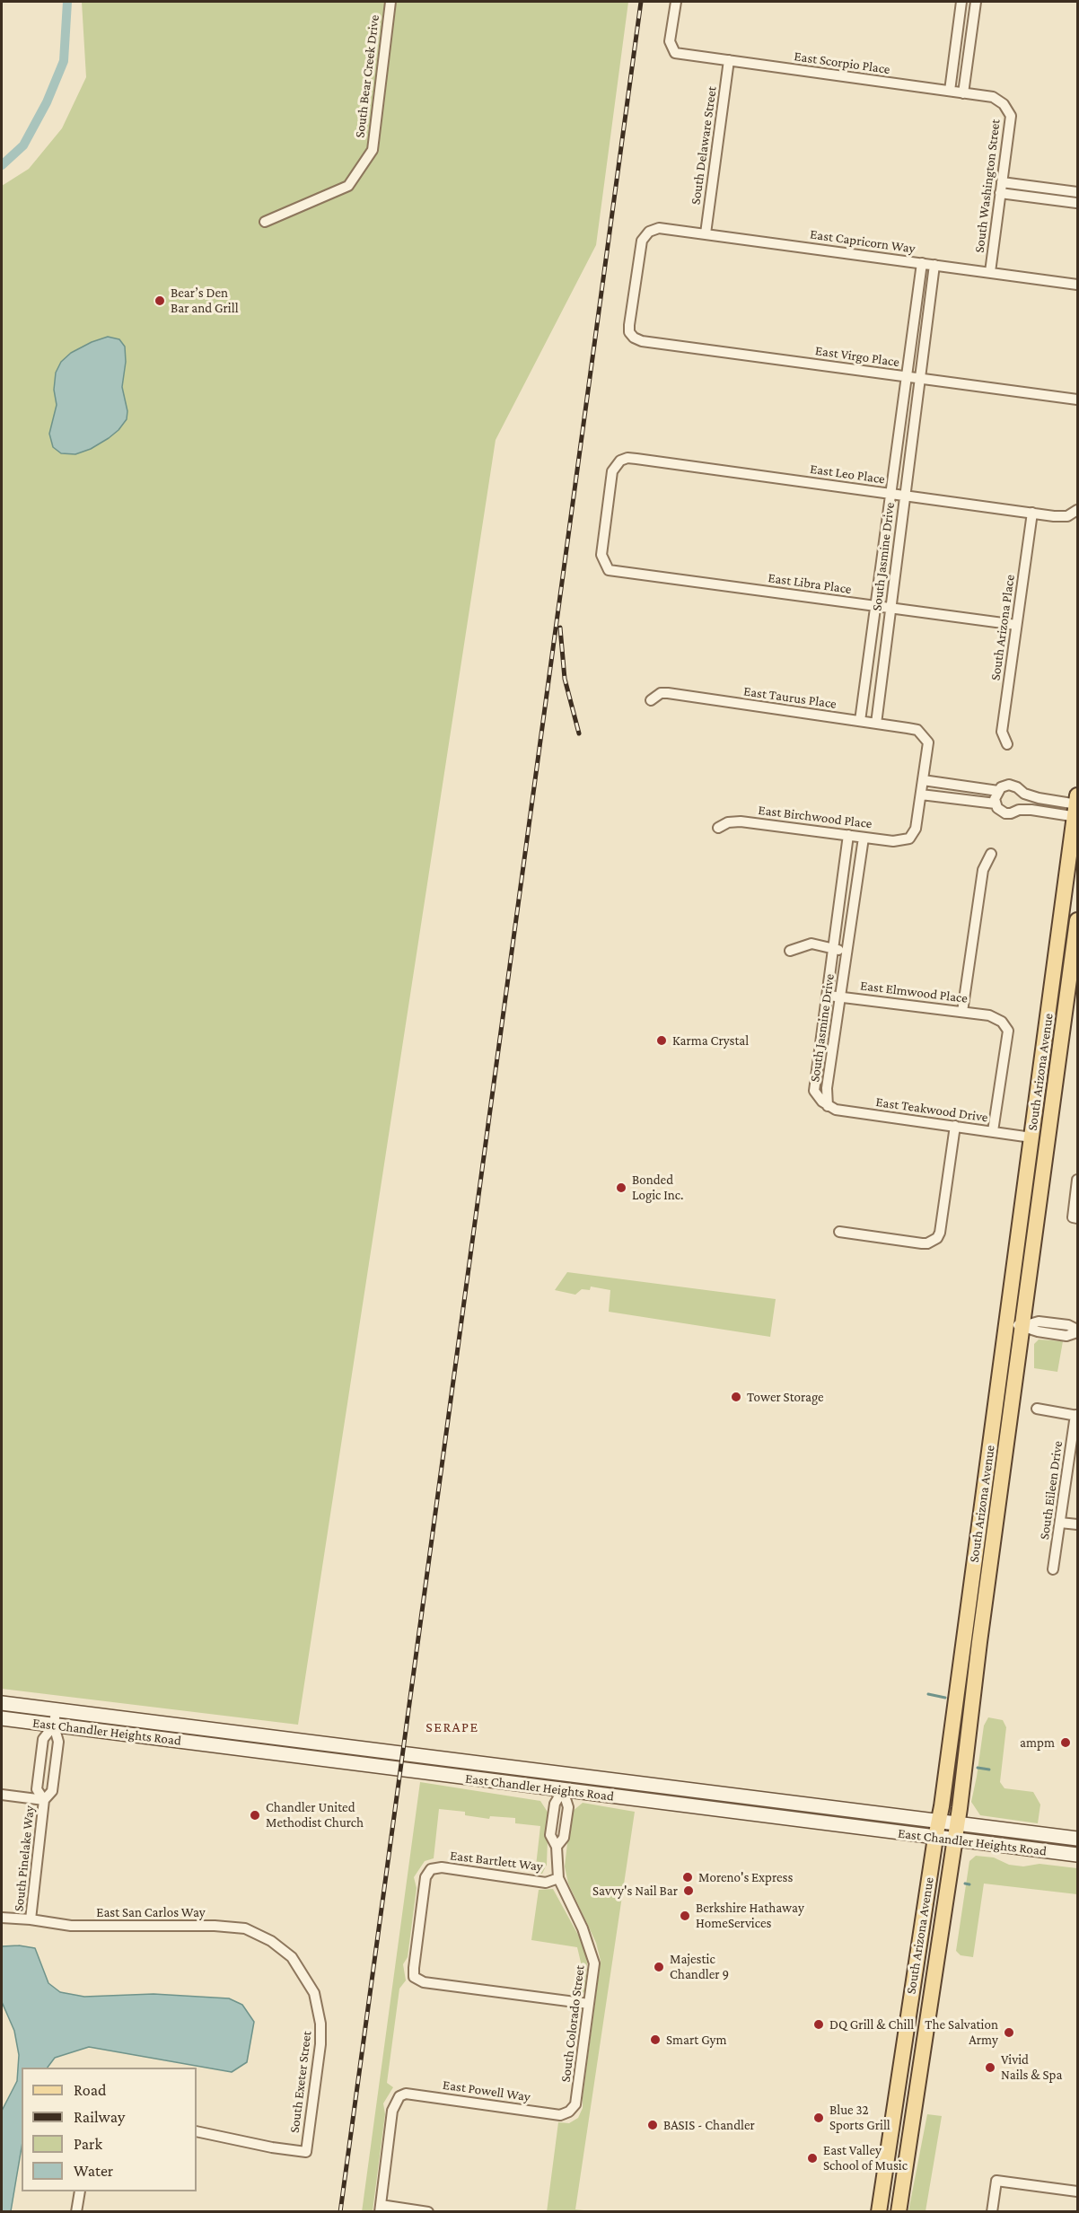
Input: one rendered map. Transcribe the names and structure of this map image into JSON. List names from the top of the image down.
{
  "streets": {
    "main road": ["South Arizona Avenue", "East Chandler Heights Road"],
    "street": [
      "East Scorpio Place",
      "South Bear Creek Drive",
      "South Delaware Street",
      "South Washington Street",
      "East Capricorn Way",
      "East Virgo Place",
      "East Leo Place",
      "South Jasmine Drive",
      "East Libra Place",
      "South Arizona Place",
      "East Taurus Place",
      "East Birchwood Place",
      "East Elmwood Place",
      "East Teakwood Drive",
      "South Eileen Drive",
      "South Pinelake Way",
      "East Bartlett Way",
      "East San Carlos Way",
      "South Colorado Street",
      "South Exeter Street",
      "East Powell Way"
    ]
  },
  "crossings": [
    ["East Scorpio Place", "South Delaware Street"],
    ["East Scorpio Place", "South Washington Street"],
    ["South Delaware Street", "East Capricorn Way"],
    ["South Washington Street", "East Capricorn Way"],
    ["East Capricorn Way", "East Virgo Place"],
    ["East Capricorn Way", "South Jasmine Drive"],
    ["East Virgo Place", "South Jasmine Drive"],
    ["East Leo Place", "South Jasmine Drive"],
    ["East Leo Place", "East Libra Place"],
    ["East Leo Place", "South Arizona Place"],
    ["South Jasmine Drive", "East Libra Place"],
    ["South Jasmine Drive", "East Taurus Place"],
    ["South Jasmine Drive", "East Birchwood Place"],
    ["South Jasmine Drive", "East Elmwood Place"],
    ["South Jasmine Drive", "East Teakwood Drive"],
    ["East Libra Place", "South Arizona Place"],
    ["East Elmwood Place", "East Teakwood Drive"],
    ["South Arizona Avenue", "East Teakwood Drive"],
    ["South Arizona Avenue", "East Chandler Heights Road"],
    ["East Chandler Heights Road", "South Pinelake Way"],
    ["East Chandler Heights Road", "South Colorado Street"],
    ["South Pinelake Way", "East San Carlos Way"],
    ["East Bartlett Way", "South Colorado Street"],
    ["East San Carlos Way", "South Exeter Street"],
    ["South Colorado Street", "East Powell Way"]
  ],
  "districts": ["SERAPE"],
  "places": [
    "Bear’s Den Bar and Grill",
    "Karma Crystal",
    "Bonded Logic Inc.",
    "Tower Storage",
    "ampm",
    "Chandler United Methodist Church",
    "Moreno's Express",
    "Savvy's Nail Bar",
    "Berkshire Hathaway HomeServices",
    "Majestic Chandler 9",
    "DQ Grill & Chill",
    "The Salvation Army",
    "Smart Gym",
    "Vivid Nails & Spa",
    "Blue 32 Sports Grill",
    "BASIS - Chandler",
    "East Valley School of Music"
  ],
  "legend": [
    "Road",
    "Railway",
    "Park",
    "Water"
  ]
}
